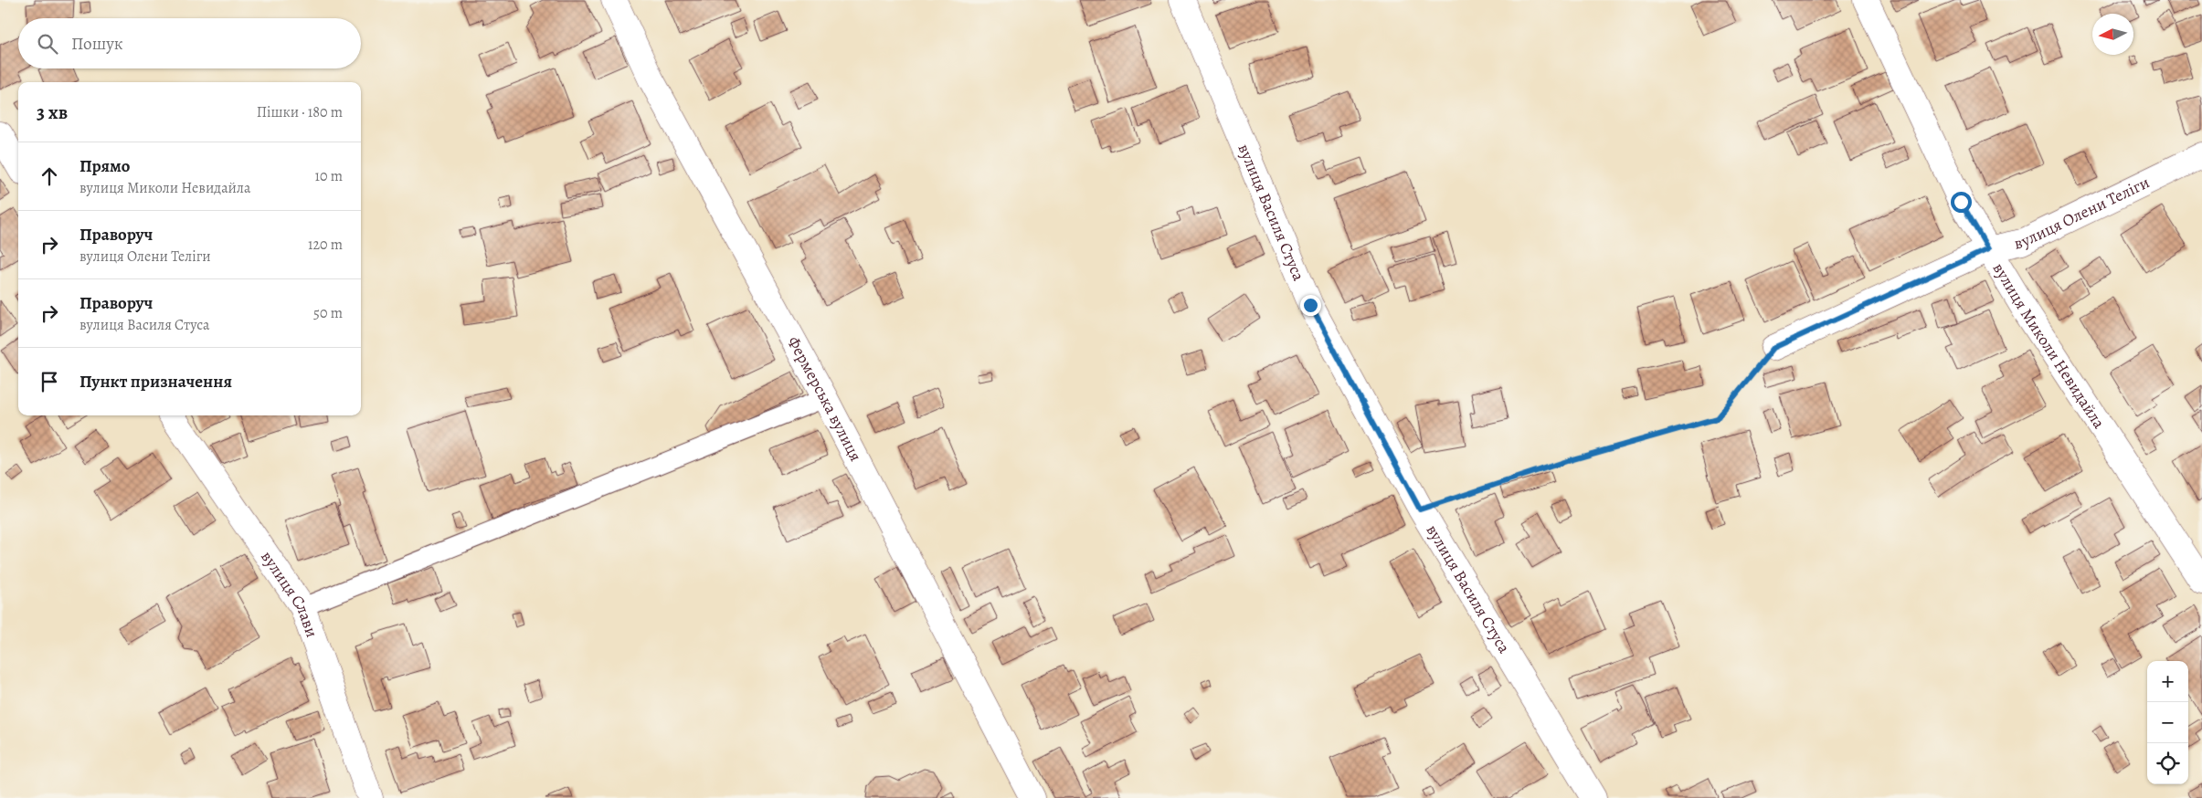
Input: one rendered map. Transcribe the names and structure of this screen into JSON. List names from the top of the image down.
{
  "streets": {
    "street": [
      "вулиця Олени Теліги",
      "вулиця Василя Стуса",
      "вулиця Миколи Невидайла",
      "Фермерська вулиця",
      "вулиця Слави"
    ]
  },
  "crossings": [
    ["вулиця Олени Теліги", "вулиця Миколи Невидайла"]
  ],
  "north": "left",
  "page": {
    "search": "Пошук",
    "heading": ["3 хв", "Пішки · 180 m"],
    "list": [
      ["Прямо", "вулиця Миколи Невидайла", "10 m"],
      ["Праворуч", "вулиця Олени Теліги", "120 m"],
      ["Праворуч", "вулиця Василя Стуса", "50 m"],
      "Пункт призначення"
    ],
    "map_buttons": ["+", "−"]
  }
}
